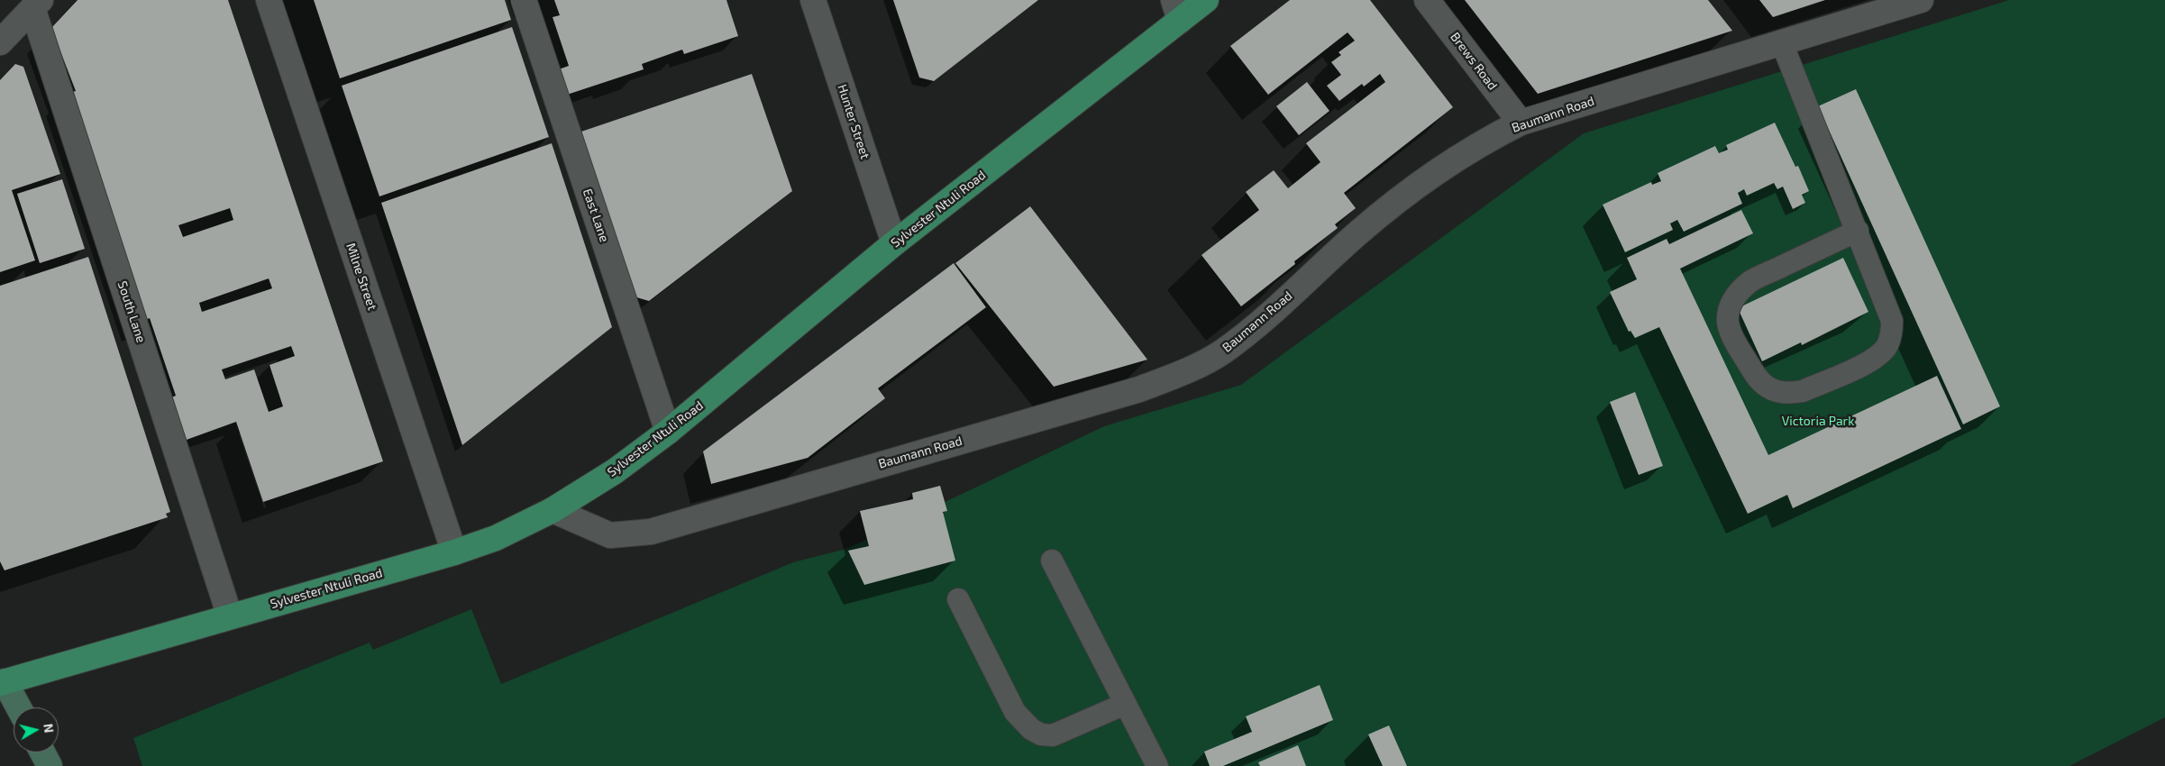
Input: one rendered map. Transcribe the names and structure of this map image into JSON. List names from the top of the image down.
{
  "streets": {
    "main road": ["Sylvester Ntuli Road"],
    "street": [
      "Brews Road",
      "Baumann Road",
      "Hunter Street",
      "East Lane",
      "Milne Street",
      "South Lane"
    ]
  },
  "crossings": [
    ["Brews Road", "Baumann Road"],
    ["Baumann Road", "Sylvester Ntuli Road"],
    ["Hunter Street", "Sylvester Ntuli Road"],
    ["Sylvester Ntuli Road", "East Lane"],
    ["Sylvester Ntuli Road", "Milne Street"],
    ["Sylvester Ntuli Road", "South Lane"]
  ],
  "parks": ["Victoria Park"],
  "north": "right"
}
